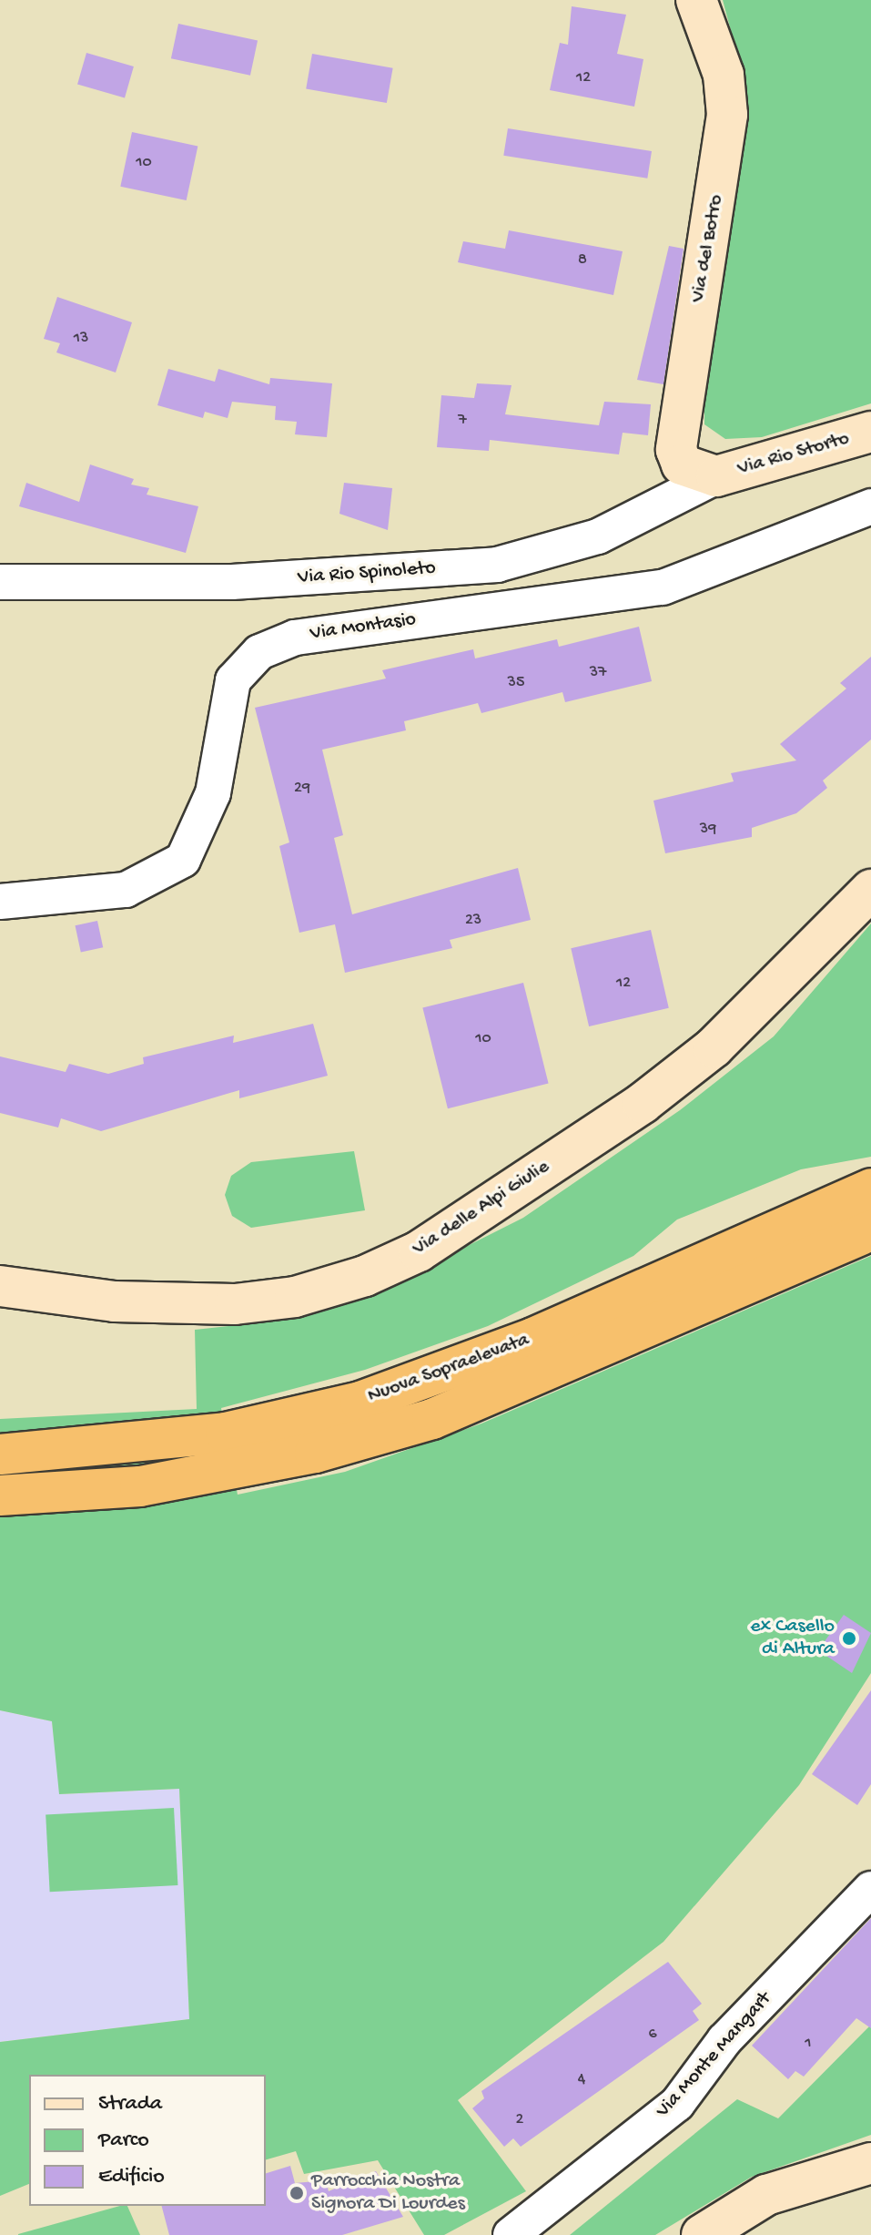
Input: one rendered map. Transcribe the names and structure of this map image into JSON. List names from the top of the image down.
{
  "streets": {
    "highway": ["Nuova Sopraelevata"],
    "street": [
      "Via del Botro",
      "Via Rio Storto",
      "Via Rio Spinoleto",
      "Via Montasio",
      "Via delle Alpi Giulie",
      "Via Monte Mangart"
    ]
  },
  "crossings": [
    ["Via del Botro", "Via Rio Storto"],
    ["Via del Botro", "Via Rio Spinoleto"],
    ["Via Rio Storto", "Via Rio Spinoleto"]
  ],
  "places": ["ex Casello di Altura", "Parrocchia Nostra Signora Di Lourdes"],
  "house_numbers": [
    "12",
    "10",
    "8",
    "13",
    "7",
    "37",
    "35",
    "29",
    "39",
    "23",
    "12",
    "10",
    "6",
    "1",
    "4",
    "2"
  ],
  "legend": ["Strada", "Parco", "Edificio"]
}
